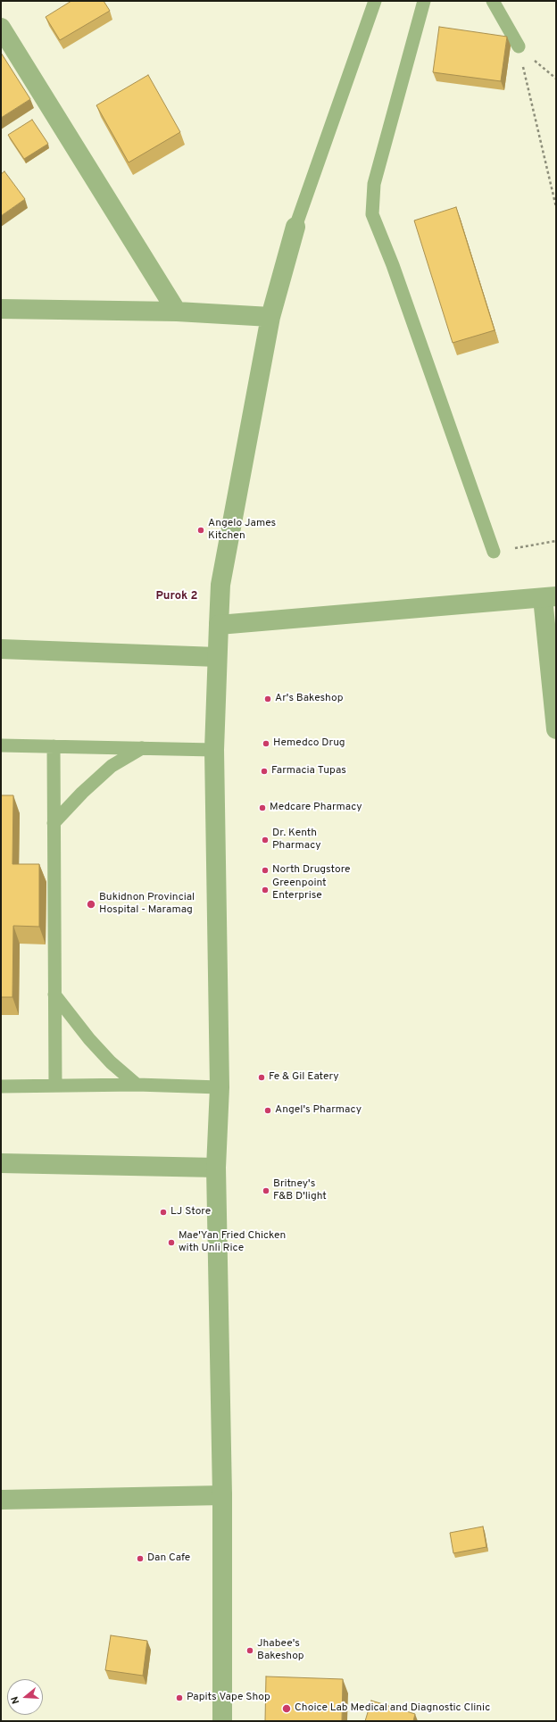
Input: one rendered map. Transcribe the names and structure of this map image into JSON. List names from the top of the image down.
{
  "districts": ["Purok 2"],
  "places": [
    "Angelo James Kitchen",
    "Ar's Bakeshop",
    "Hemedco Drug",
    "Farmacia Tupas",
    "Medcare Pharmacy",
    "Dr. Kenth Pharmacy",
    "North Drugstore",
    "Greenpoint Enterprise",
    "Bukidnon Provincial Hospital - Maramag",
    "Fe & Gil Eatery",
    "Angel's Pharmacy",
    "Britney's F&B D'light",
    "LJ Store",
    "Mae'Yan Fried Chicken with Unli Rice",
    "Dan Cafe",
    "Jhabee's Bakeshop",
    "Papits Vape Shop",
    "Choice Lab Medical and Diagnostic Clinic"
  ],
  "north": "left"
}
